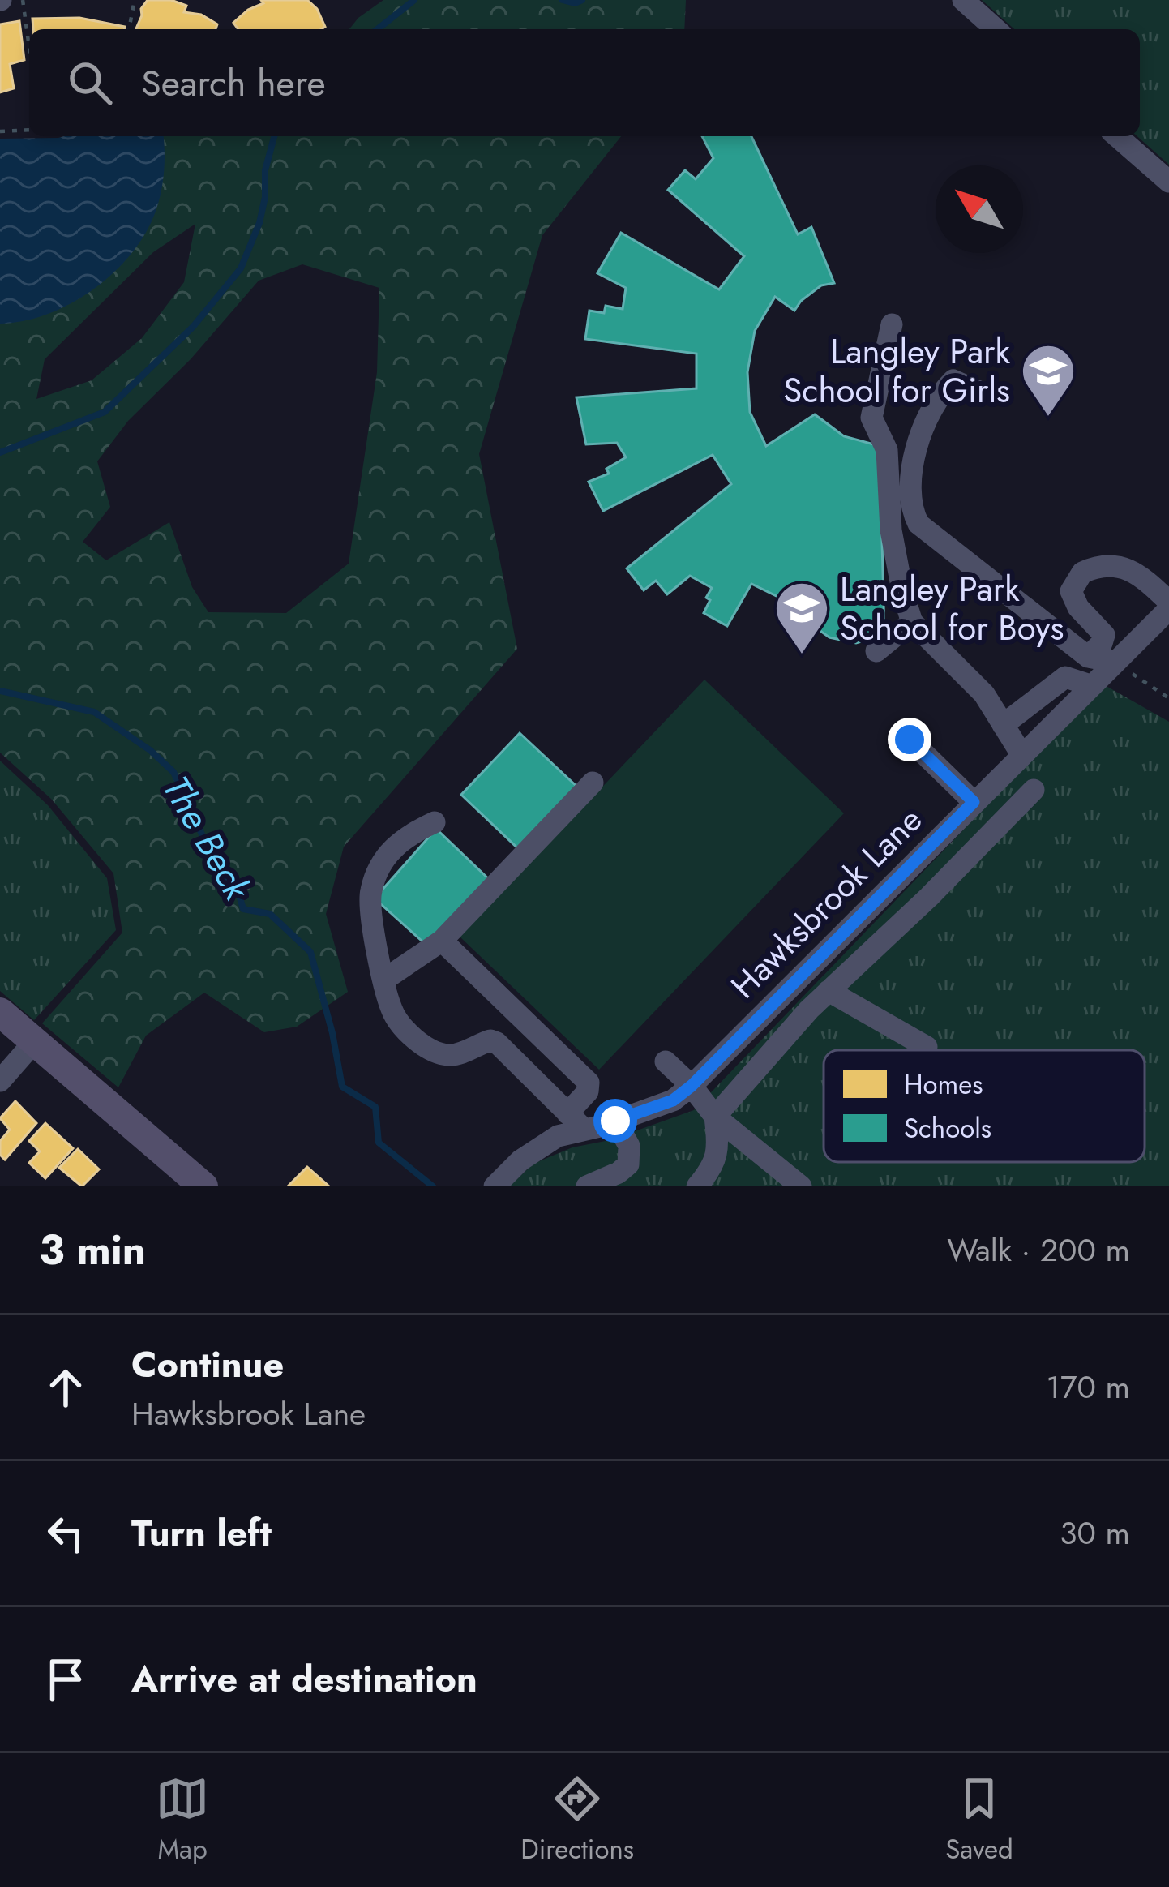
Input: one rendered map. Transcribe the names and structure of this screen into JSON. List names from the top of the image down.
{
  "streets": {
    "street": ["Hawksbrook Lane"]
  },
  "water": ["The Beck"],
  "places": {
    "school or university": ["Langley Park School for Girls", "Langley Park School for Boys"]
  },
  "legend": ["Homes", "Schools"],
  "north": "top left",
  "page": {
    "search": "Search here",
    "heading": ["3 min", "Walk · 200 m"],
    "list": [
      ["Continue", "Hawksbrook Lane", "170 m"],
      ["Turn left", "30 m"],
      "Arrive at destination"
    ],
    "nav": ["Map", "Directions", "Saved"]
  }
}
